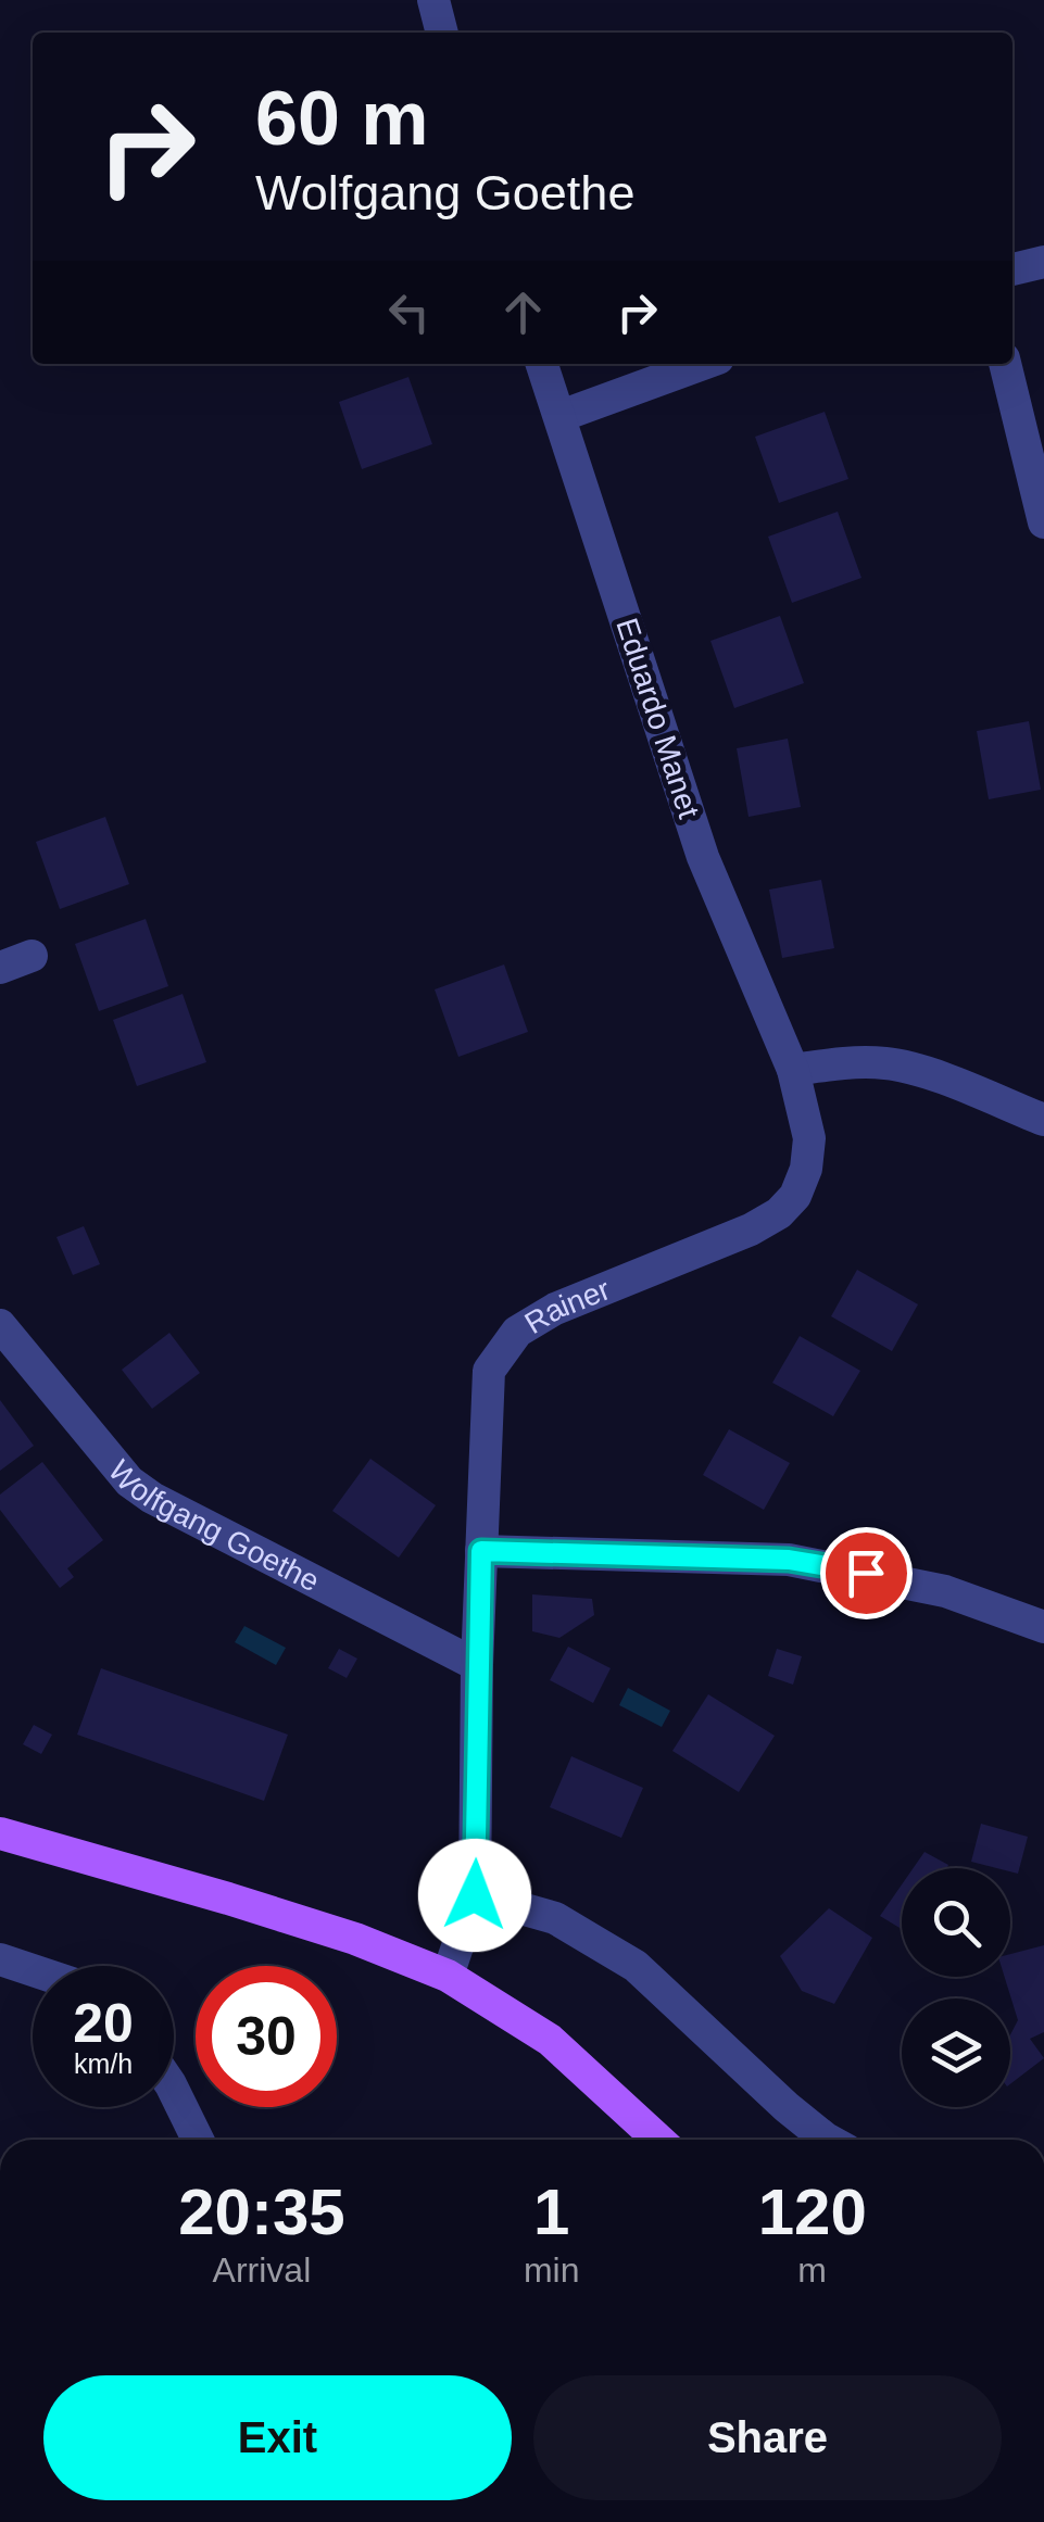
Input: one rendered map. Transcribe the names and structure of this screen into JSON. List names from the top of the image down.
{
  "streets": {
    "street": ["Eduardo Manet", "Rainer", "Wolfgang Goethe"]
  },
  "crossings": [
    ["Eduardo Manet", "Rainer"],
    ["Rainer", "Wolfgang Goethe"]
  ],
  "page": {
    "turn": ["60 m", "Wolfgang Goethe"],
    "speed": "20 km/h",
    "limit": "30",
    "eta": [
      "20:35",
      "Arrival",
      "1",
      "min",
      "120",
      "m"
    ],
    "buttons": ["Exit", "Share"]
  }
}
